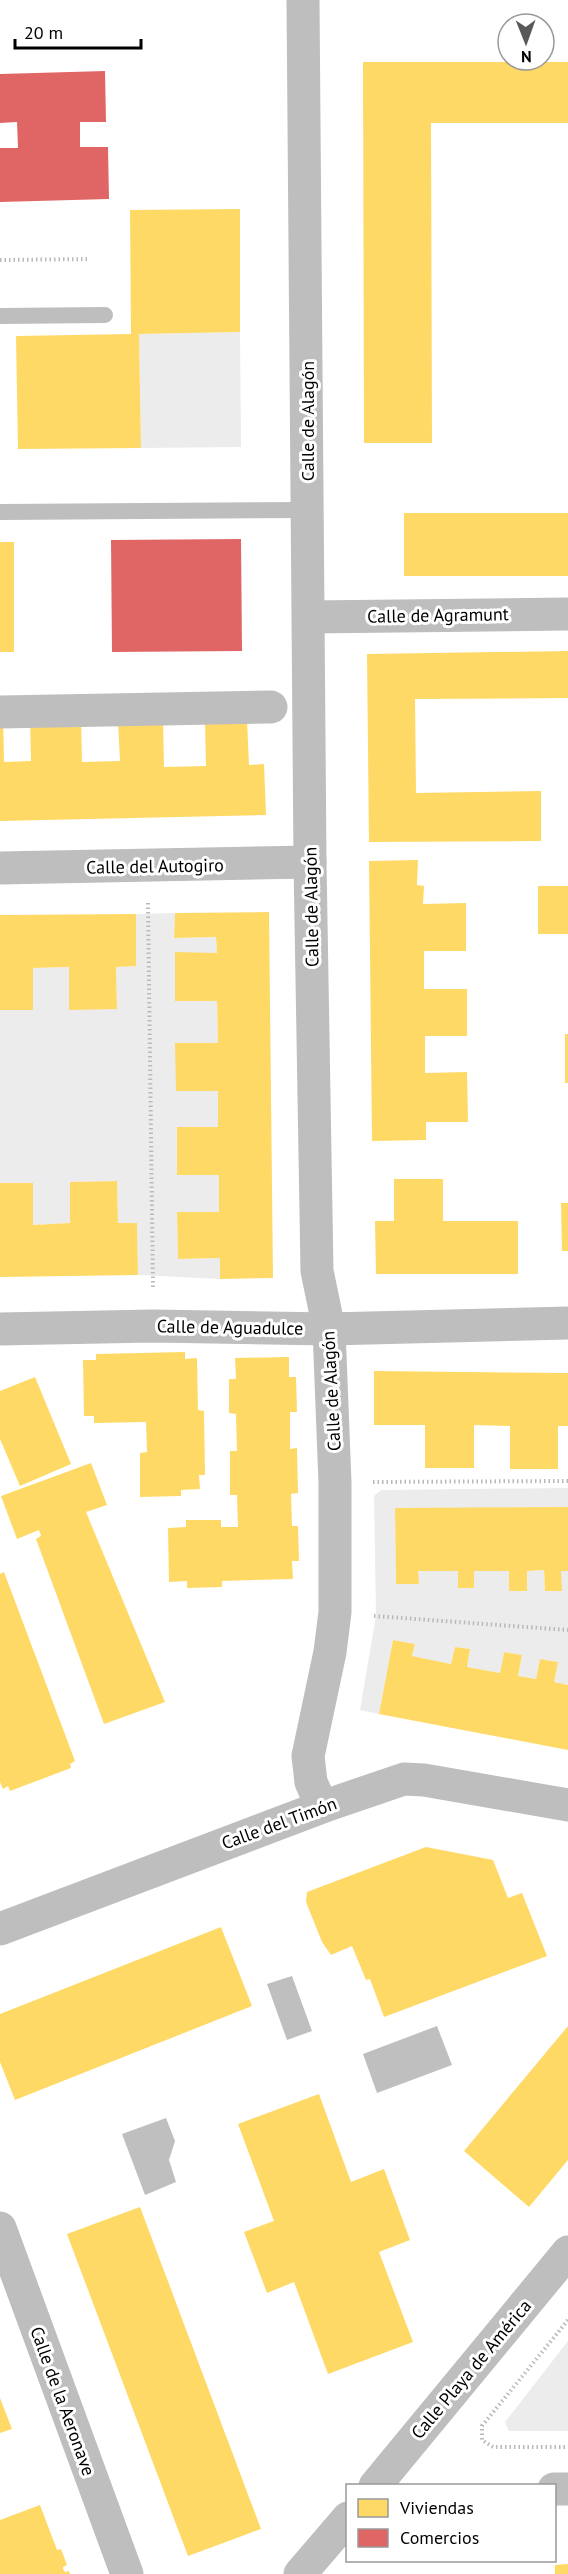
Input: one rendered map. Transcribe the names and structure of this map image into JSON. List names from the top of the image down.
{
  "streets": {
    "street": [
      "Calle de Alagón",
      "Calle de Agramunt",
      "Calle del Autogiro",
      "Calle de Aguadulce",
      "Calle del Timón",
      "Calle Playa de América",
      "Calle de la Aeronave"
    ]
  },
  "crossings": [
    ["Calle de Alagón", "Calle de Agramunt"],
    ["Calle de Alagón", "Calle del Autogiro"],
    ["Calle de Alagón", "Calle de Aguadulce"],
    ["Calle de Alagón", "Calle del Timón"]
  ],
  "legend": ["Viviendas", "Comercios"],
  "scale_bar": "20 m",
  "north": "bottom"
}
